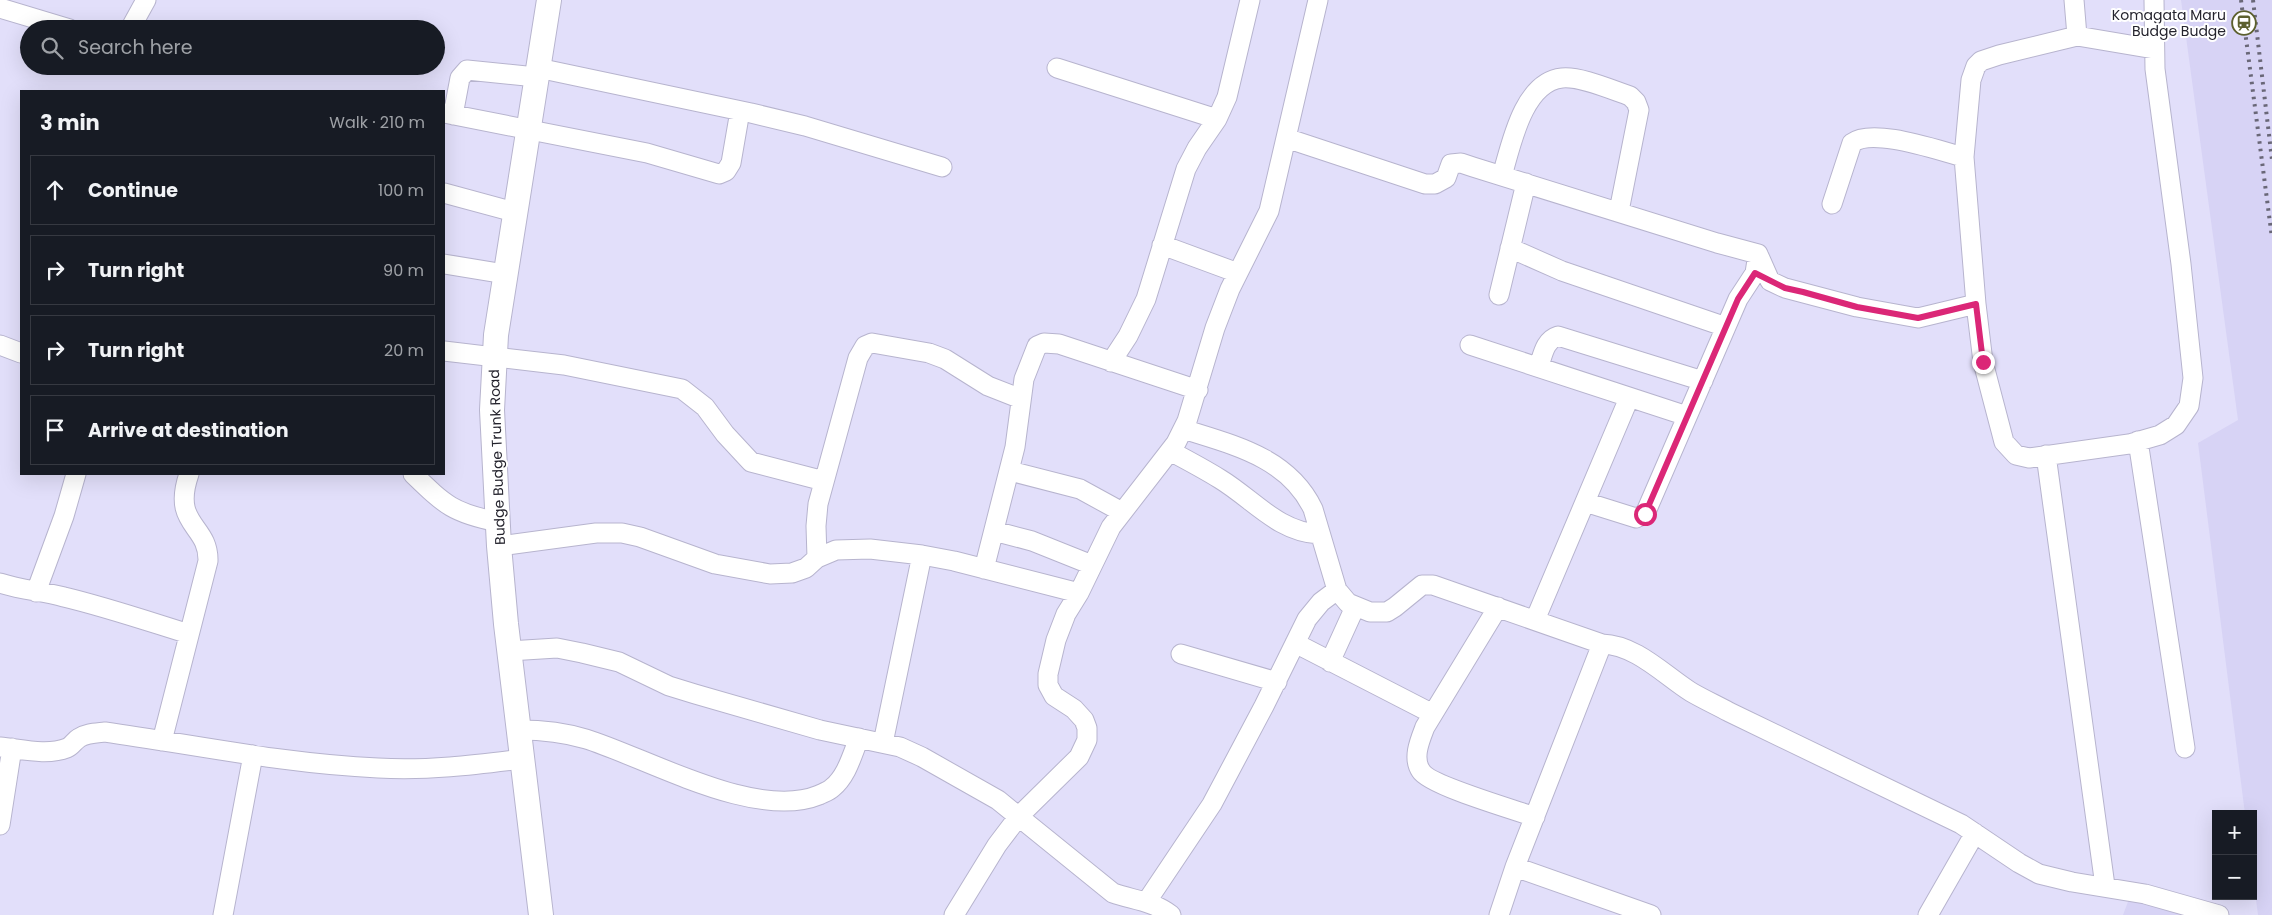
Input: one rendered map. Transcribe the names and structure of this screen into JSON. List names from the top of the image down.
{
  "streets": {
    "main road": ["Budge Budge Trunk Road"]
  },
  "places": {
    "station": ["Komagata Maru Budge Budge"]
  },
  "page": {
    "search": "Search here",
    "heading": ["3 min", "Walk · 210 m"],
    "list": [
      ["Continue", "100 m"],
      ["Turn right", "90 m"],
      ["Turn right", "20 m"],
      "Arrive at destination"
    ],
    "map_buttons": ["+", "−"]
  }
}
